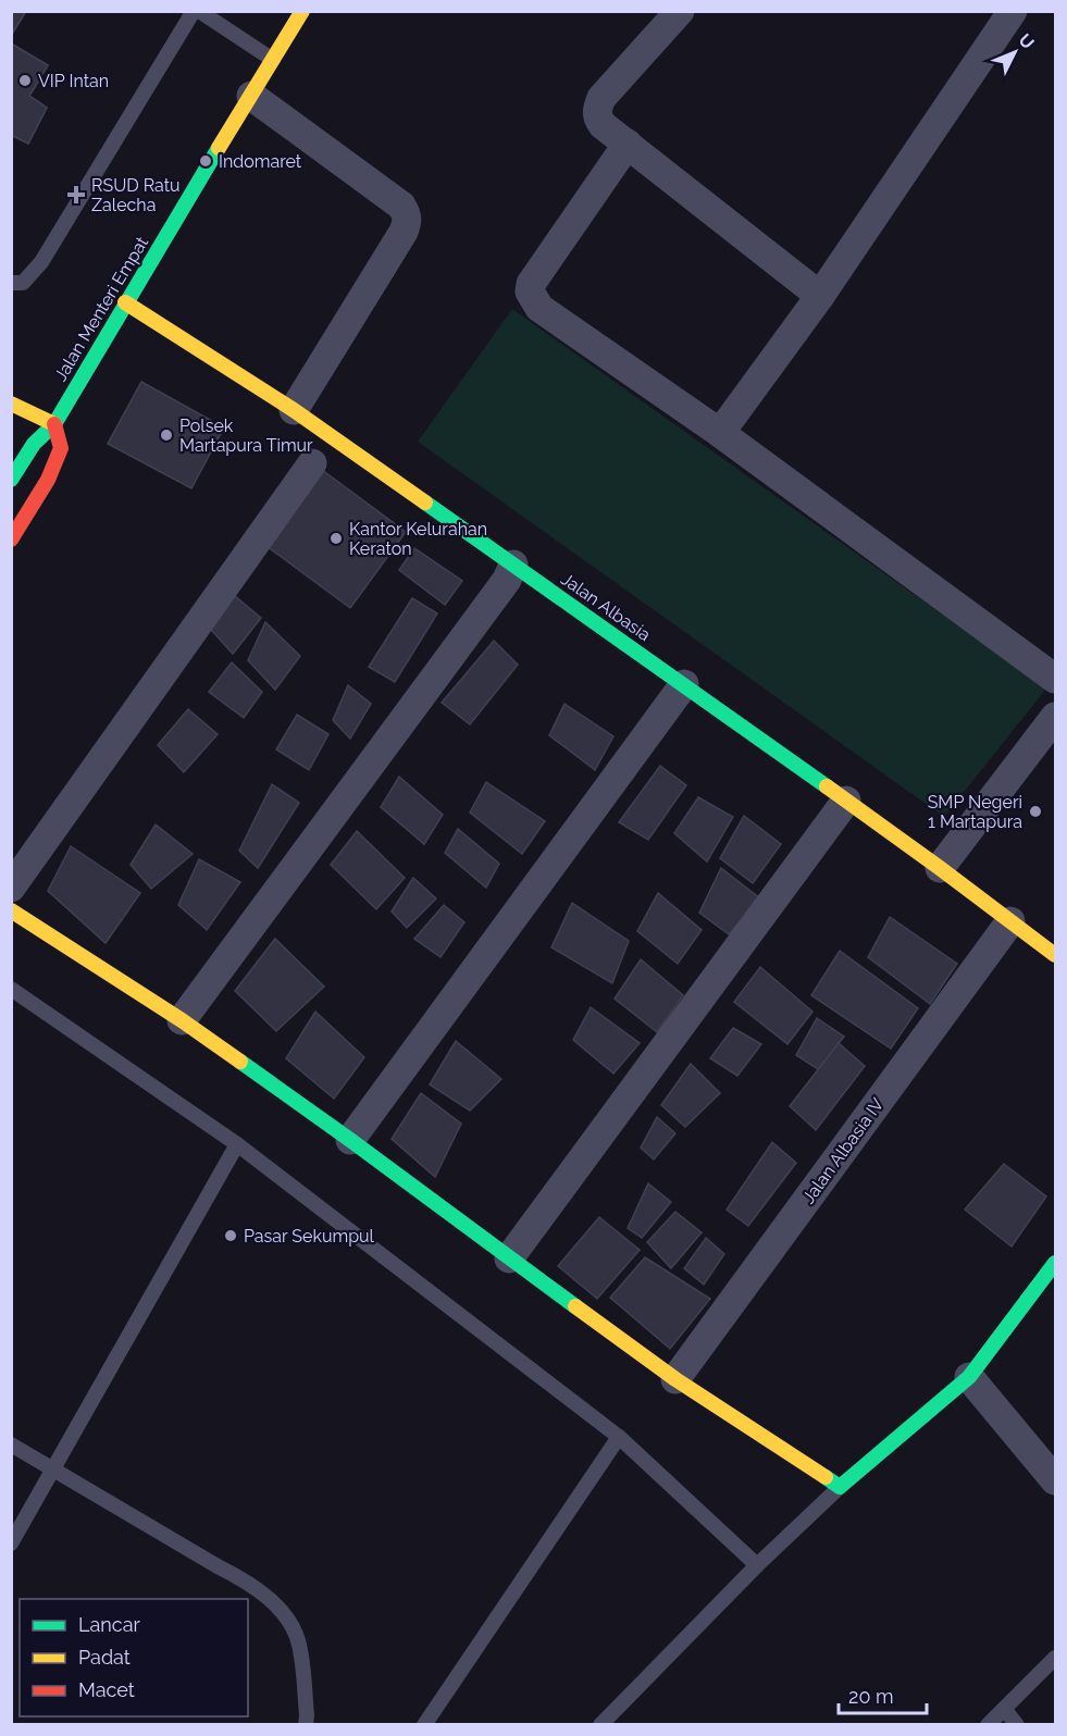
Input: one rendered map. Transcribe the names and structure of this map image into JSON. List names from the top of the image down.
{
  "streets": {
    "street": ["Jalan Menteri Empat", "Jalan Albasia", "Jalan Albasia IV"]
  },
  "crossings": [
    ["Jalan Menteri Empat", "Jalan Albasia"],
    ["Jalan Albasia", "Jalan Albasia IV"]
  ],
  "places": {
    "other": [
      "VIP Intan",
      "Indomaret",
      "Polsek Martapura Timur",
      "Kantor Kelurahan Keraton",
      "SMP Negeri 1 Martapura",
      "Pasar Sekumpul"
    ],
    "health": ["RSUD Ratu Zalecha"]
  },
  "legend": ["Lancar", "Padat", "Macet"],
  "scale_bar": "20 m",
  "north": "top right"
}
